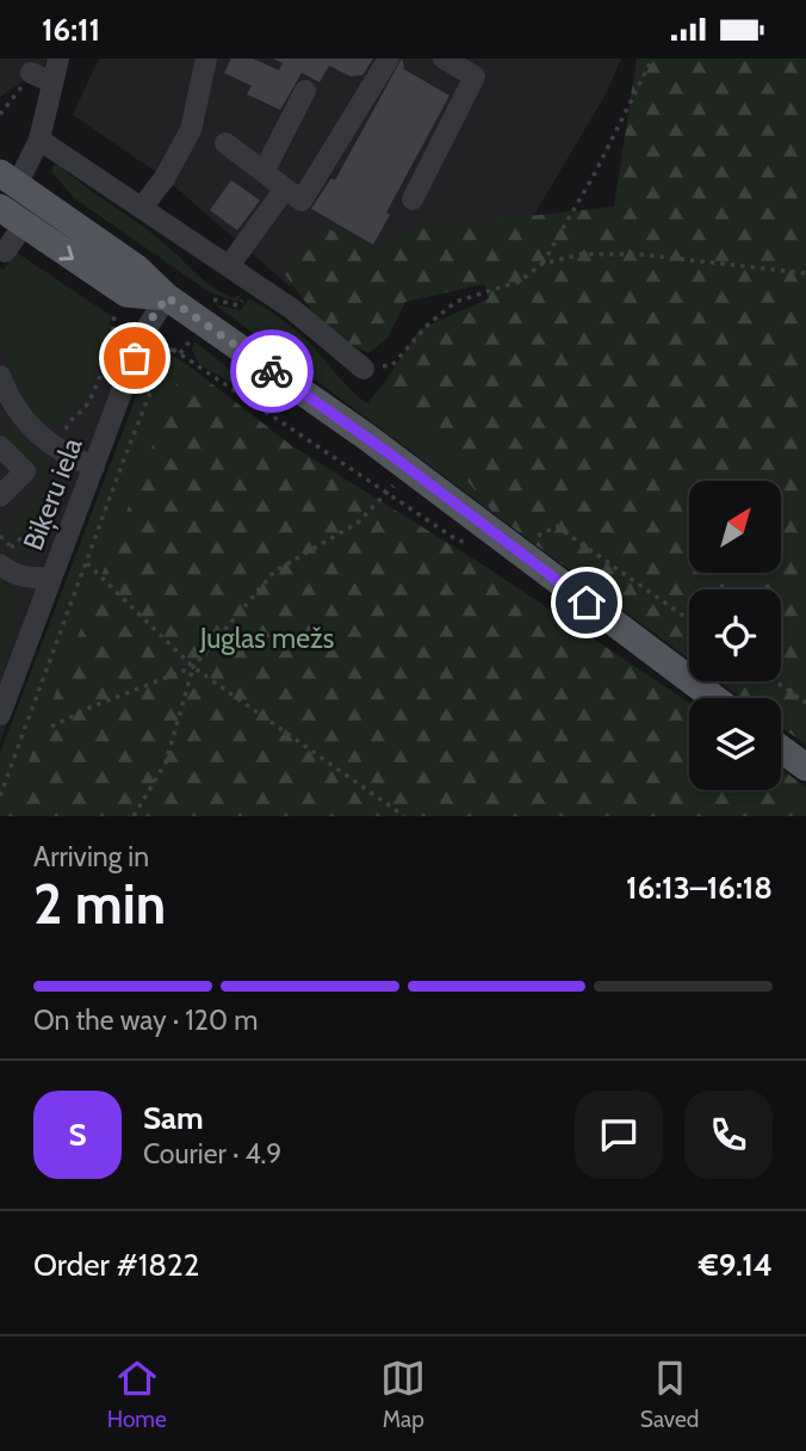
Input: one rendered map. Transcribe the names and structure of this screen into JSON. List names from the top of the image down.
{
  "streets": {
    "street": ["Biķeru iela"]
  },
  "parks": ["Juglas mežs"],
  "north": "top right",
  "page": {
    "status": "16:11",
    "heading": ["2 min", "Arriving in", "16:13–16:18"],
    "panel": [
      "Sam",
      "Courier · 4.9",
      "Order #1822",
      "€9.14"
    ],
    "bar": "On the way · 120 m",
    "round": "S",
    "tabs": ["Home", "Map", "Saved"]
  }
}
